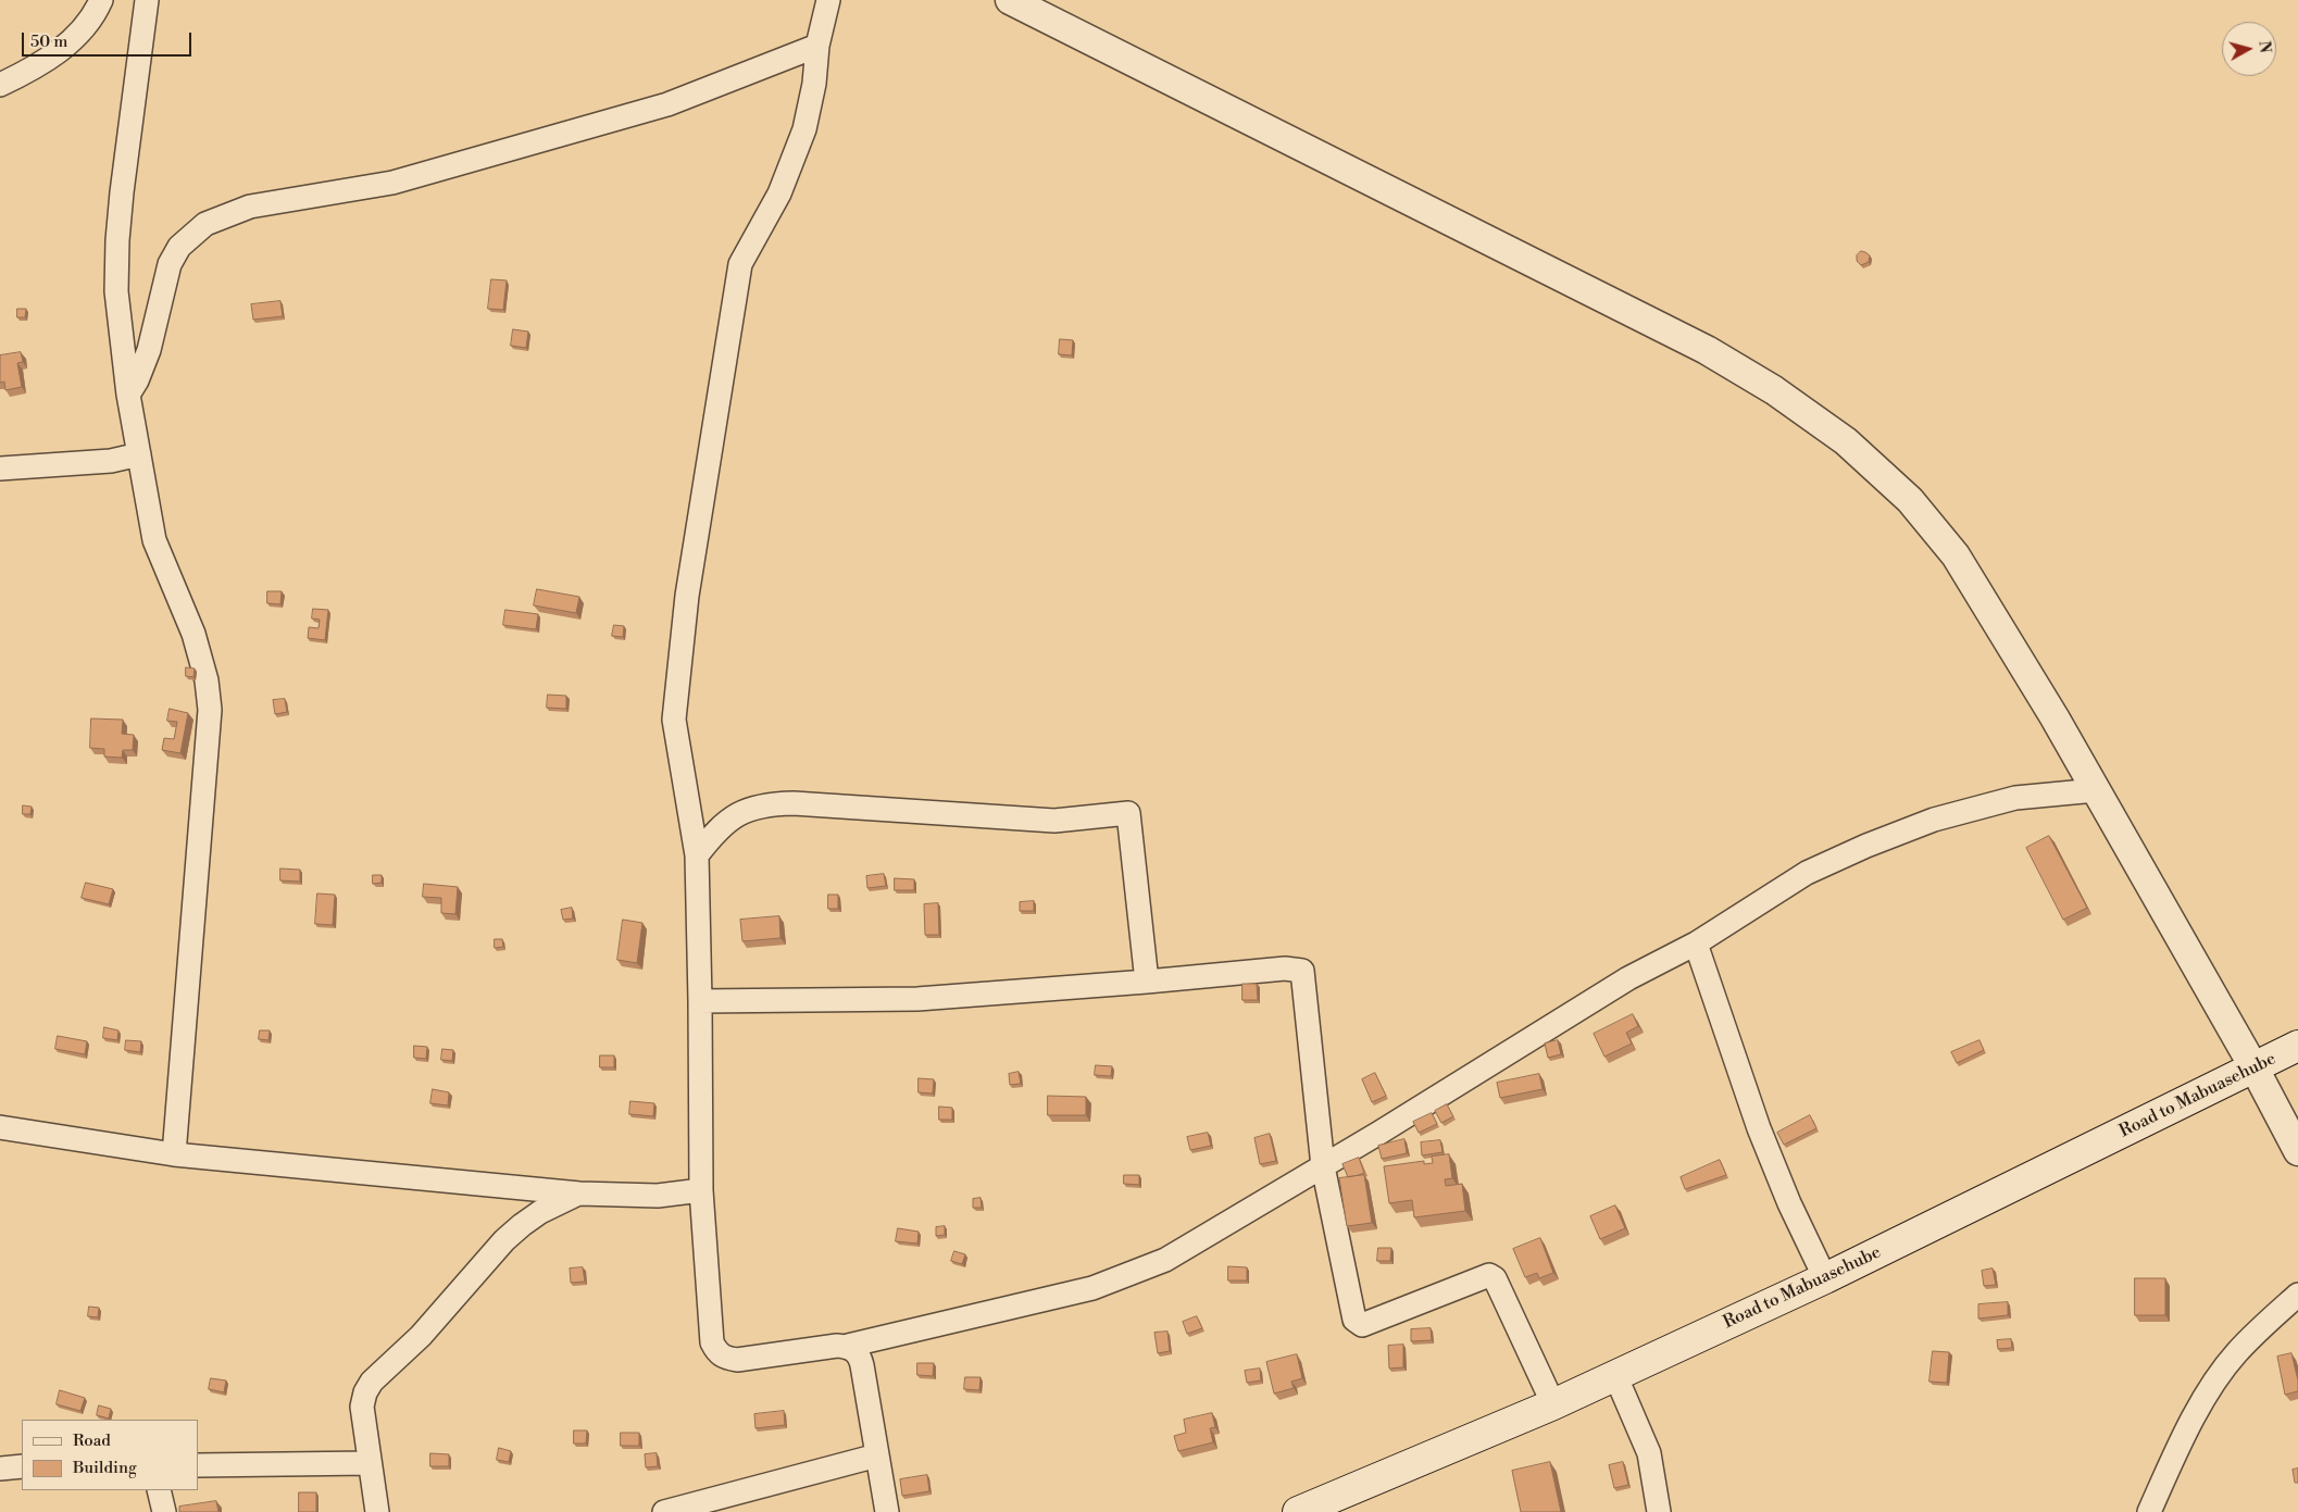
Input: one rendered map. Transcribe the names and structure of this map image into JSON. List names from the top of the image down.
{
  "streets": {
    "main road": ["Road to Mabuasehube"]
  },
  "legend": ["Road", "Building"],
  "scale_bar": "50 m",
  "north": "right"
}
